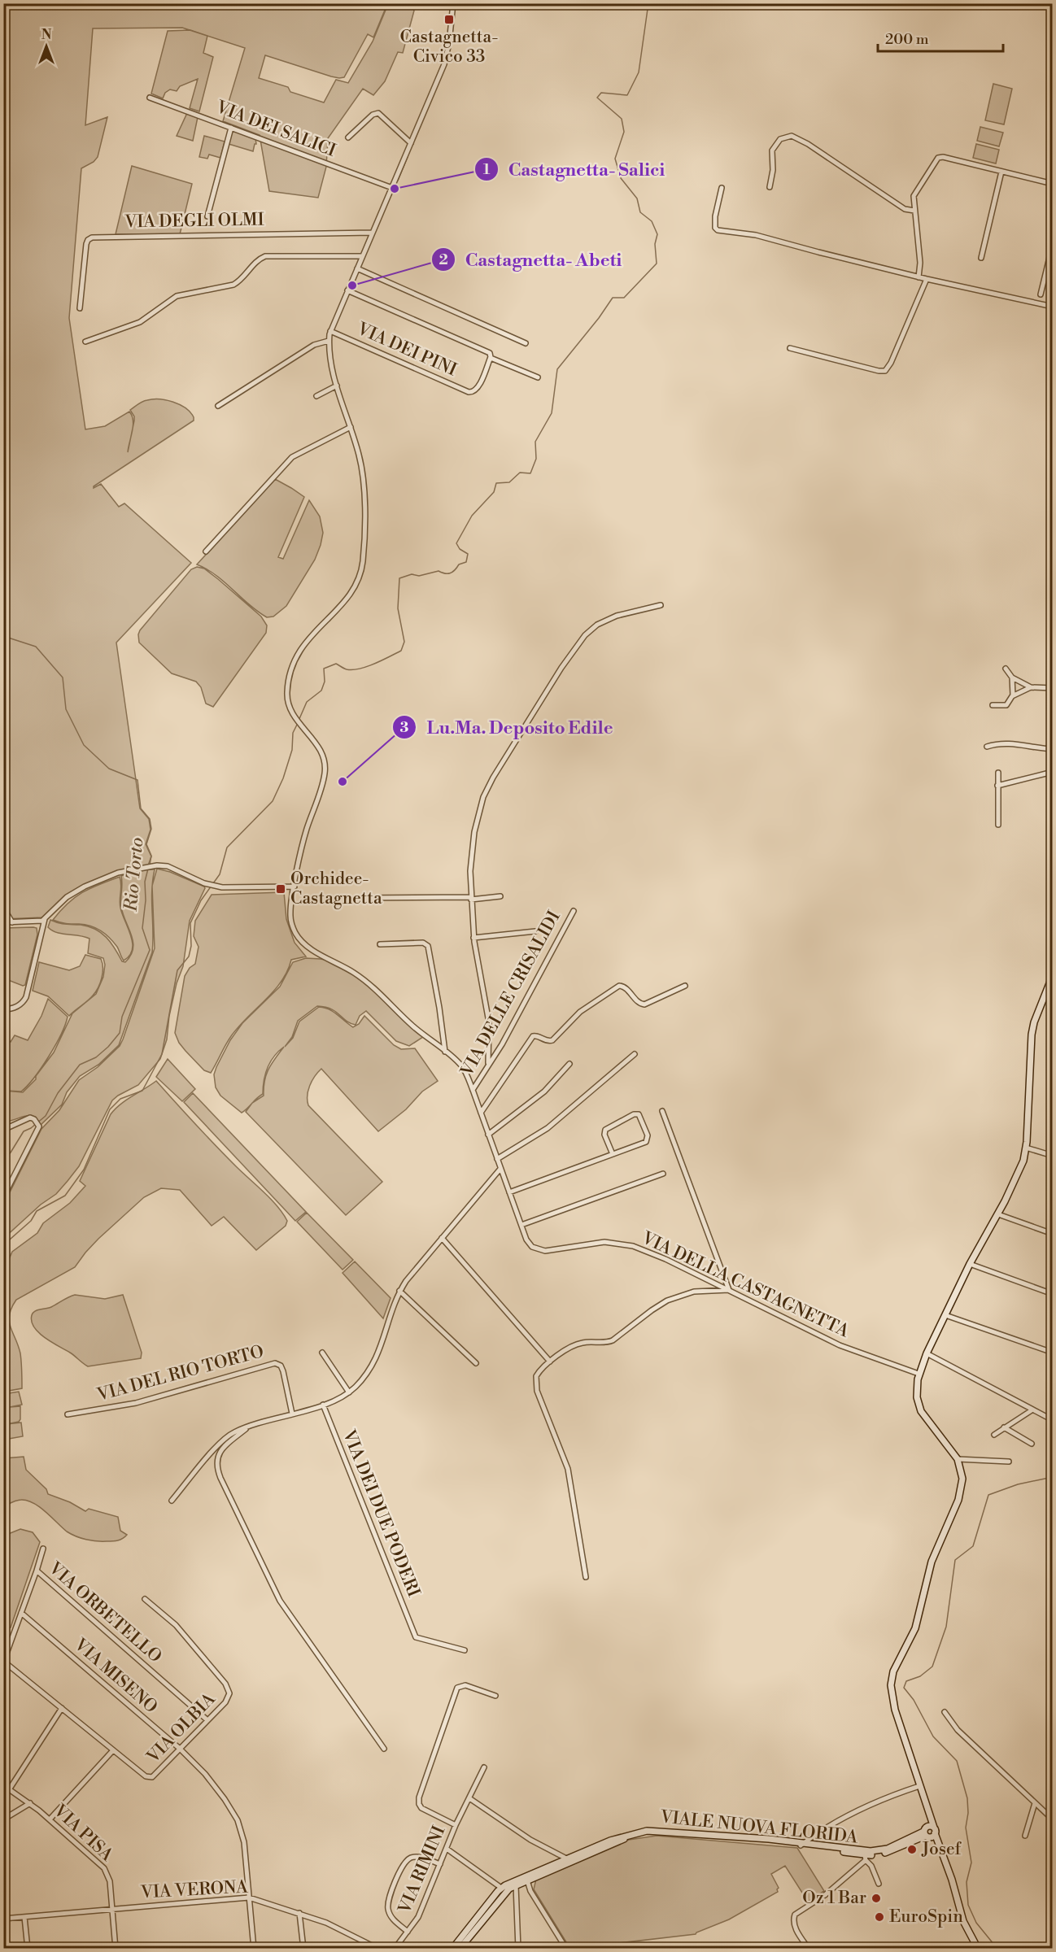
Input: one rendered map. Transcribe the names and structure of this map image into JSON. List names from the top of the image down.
{
  "streets": {
    "main road": ["VIALE NUOVA FLORIDA"],
    "street": [
      "VIA DEI SALICI",
      "VIA DEGLI OLMI",
      "VIA DEI PINI",
      "VIA DELLE CRISALIDI",
      "VIA DELLA CASTAGNETTA",
      "VIA DEL RIO TORTO",
      "VIA DEI DUE PODERI",
      "VIA ORBETELLO",
      "VIA MISENO",
      "VIA OLBIA",
      "VIA PISA",
      "VIA RIMINI",
      "VIA VERONA"
    ]
  },
  "crossings": [
    ["VIA DEI SALICI", "VIA DELLA CASTAGNETTA"],
    ["VIA DEGLI OLMI", "VIA DELLA CASTAGNETTA"],
    ["VIA DEI PINI", "VIA DELLA CASTAGNETTA"],
    ["VIA DELLE CRISALIDI", "VIA DELLA CASTAGNETTA"],
    ["VIA ORBETELLO", "VIA MISENO"],
    ["VIA ORBETELLO", "VIA OLBIA"],
    ["VIA MISENO", "VIA OLBIA"],
    ["VIA MISENO", "VIA VERONA"],
    ["VIA PISA", "VIA VERONA"]
  ],
  "water": ["Rio Torto"],
  "places": {
    "transit": ["Castagnetta- Civico 33", "Orchidee- Castagnetta"],
    "other": [
      "Castagnetta- Salici",
      "Castagnetta- Abeti",
      "Lu.Ma. Deposito Edile",
      "Josef",
      "Oz 1 Bar",
      "EuroSpin"
    ]
  },
  "scale_bar": "200 m",
  "north": "top"
}
